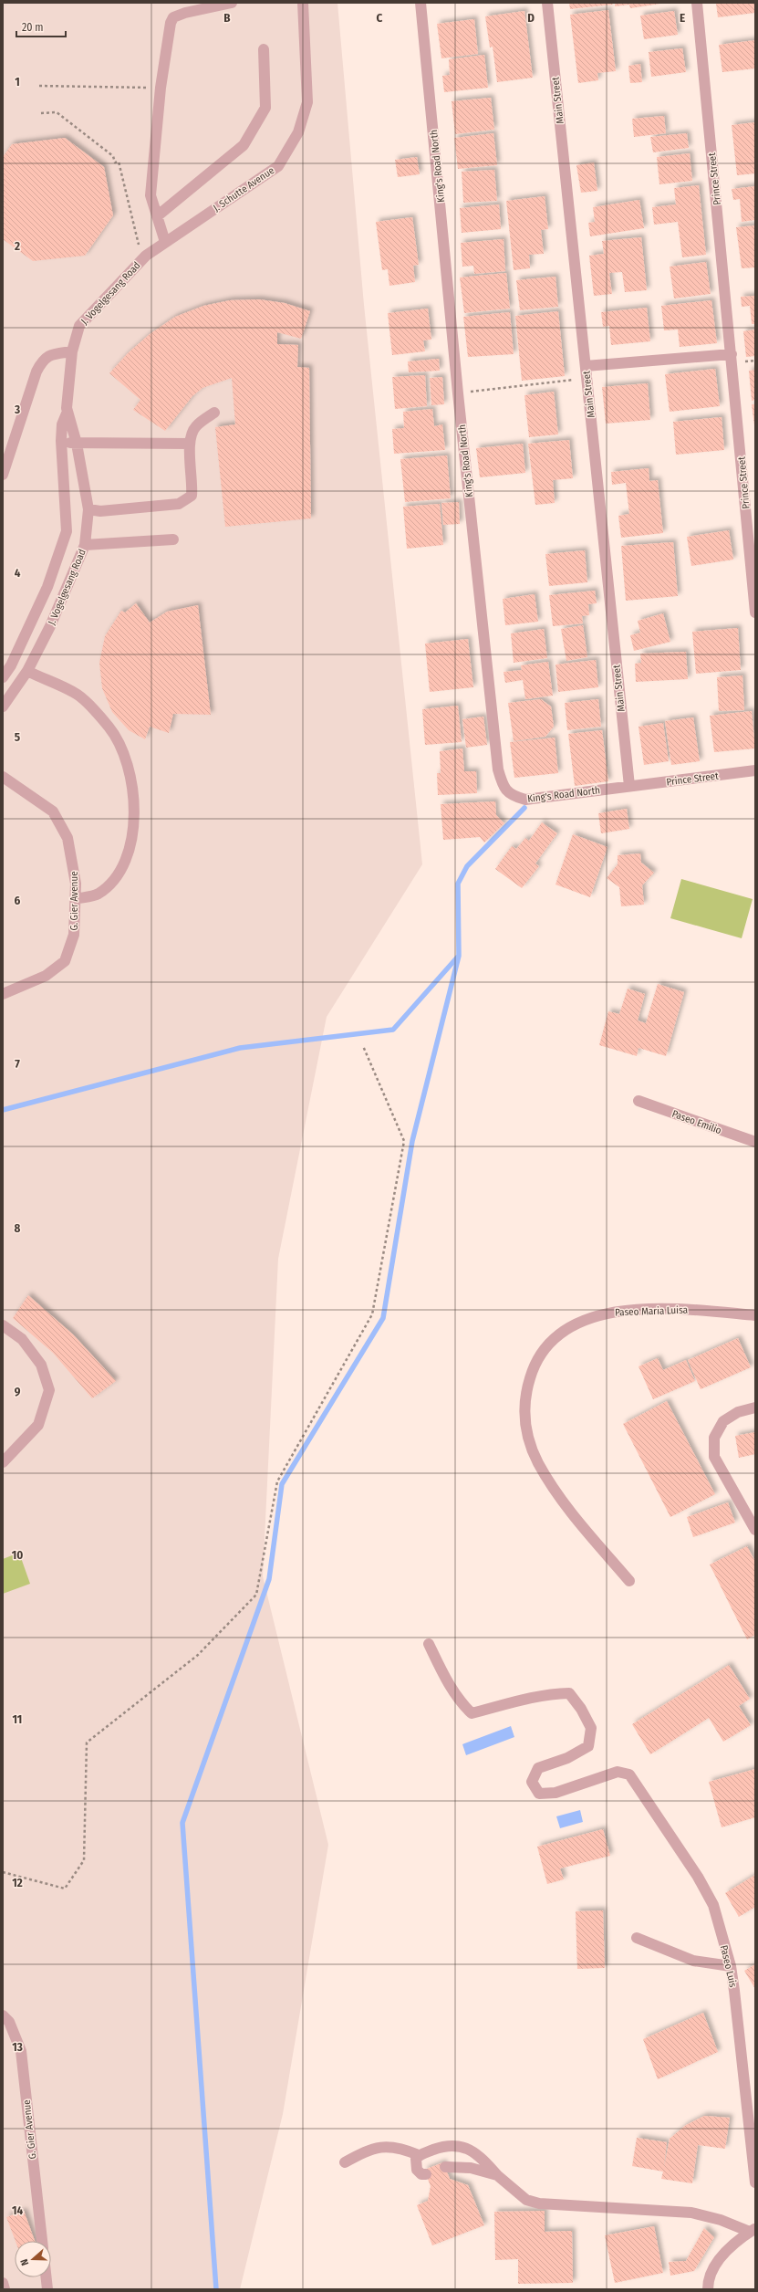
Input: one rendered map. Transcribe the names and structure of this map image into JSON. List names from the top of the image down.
{
  "streets": {
    "street": [
      "Main Street",
      "King's Road North",
      "Prince Street",
      "J. Schutte Avenue",
      "J. Vogelgesang Road",
      "G. Gier Avenue",
      "Paseo Emilio",
      "Paseo Maria Luisa",
      "Paseo Luis"
    ]
  },
  "crossings": [
    ["Main Street", "King's Road North"],
    ["Main Street", "Prince Street"],
    ["King's Road North", "Prince Street"],
    ["J. Schutte Avenue", "J. Vogelgesang Road"]
  ],
  "scale_bar": "20 m",
  "north": "left",
  "grid": {
    "columns": [
      "B",
      "C",
      "D",
      "E"
    ],
    "rows": [
      "1",
      "2",
      "3",
      "4",
      "5",
      "6",
      "7",
      "8",
      "9",
      "10",
      "11",
      "12",
      "13",
      "14"
    ]
  }
}
